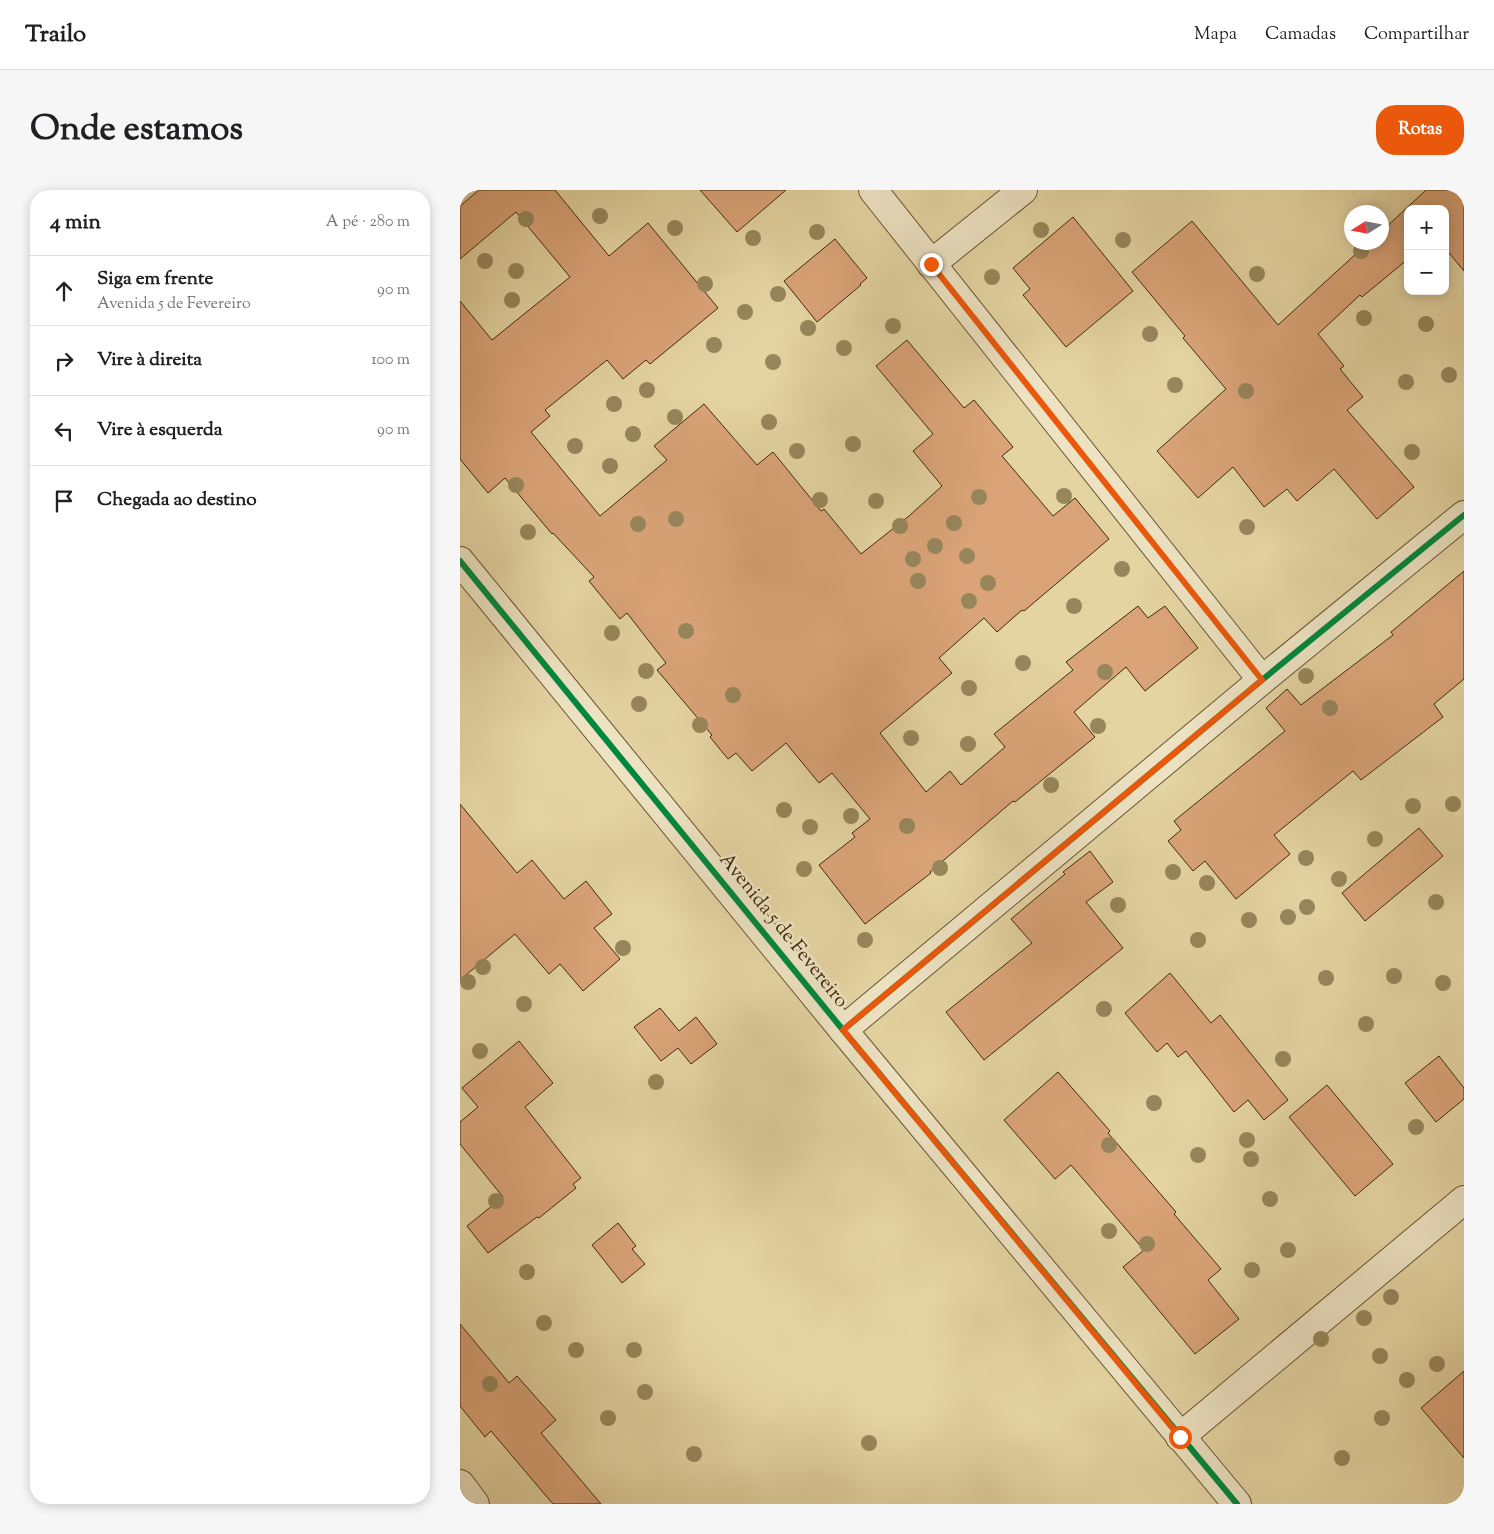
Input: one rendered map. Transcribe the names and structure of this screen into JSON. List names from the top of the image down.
{
  "streets": {
    "street": ["Avenida 5 de Fevereiro"]
  },
  "north": "left",
  "page": {
    "header": "Trailo",
    "nav": ["Mapa", "Camadas", "Compartilhar"],
    "title": "Onde estamos",
    "buttons": "Rotas",
    "heading": ["4 min", "A pé · 280 m"],
    "map_buttons": ["+", "−"],
    "list": [
      ["Siga em frente", "Avenida 5 de Fevereiro", "90 m"],
      ["Vire à direita", "100 m"],
      ["Vire à esquerda", "90 m"],
      "Chegada ao destino"
    ]
  }
}
